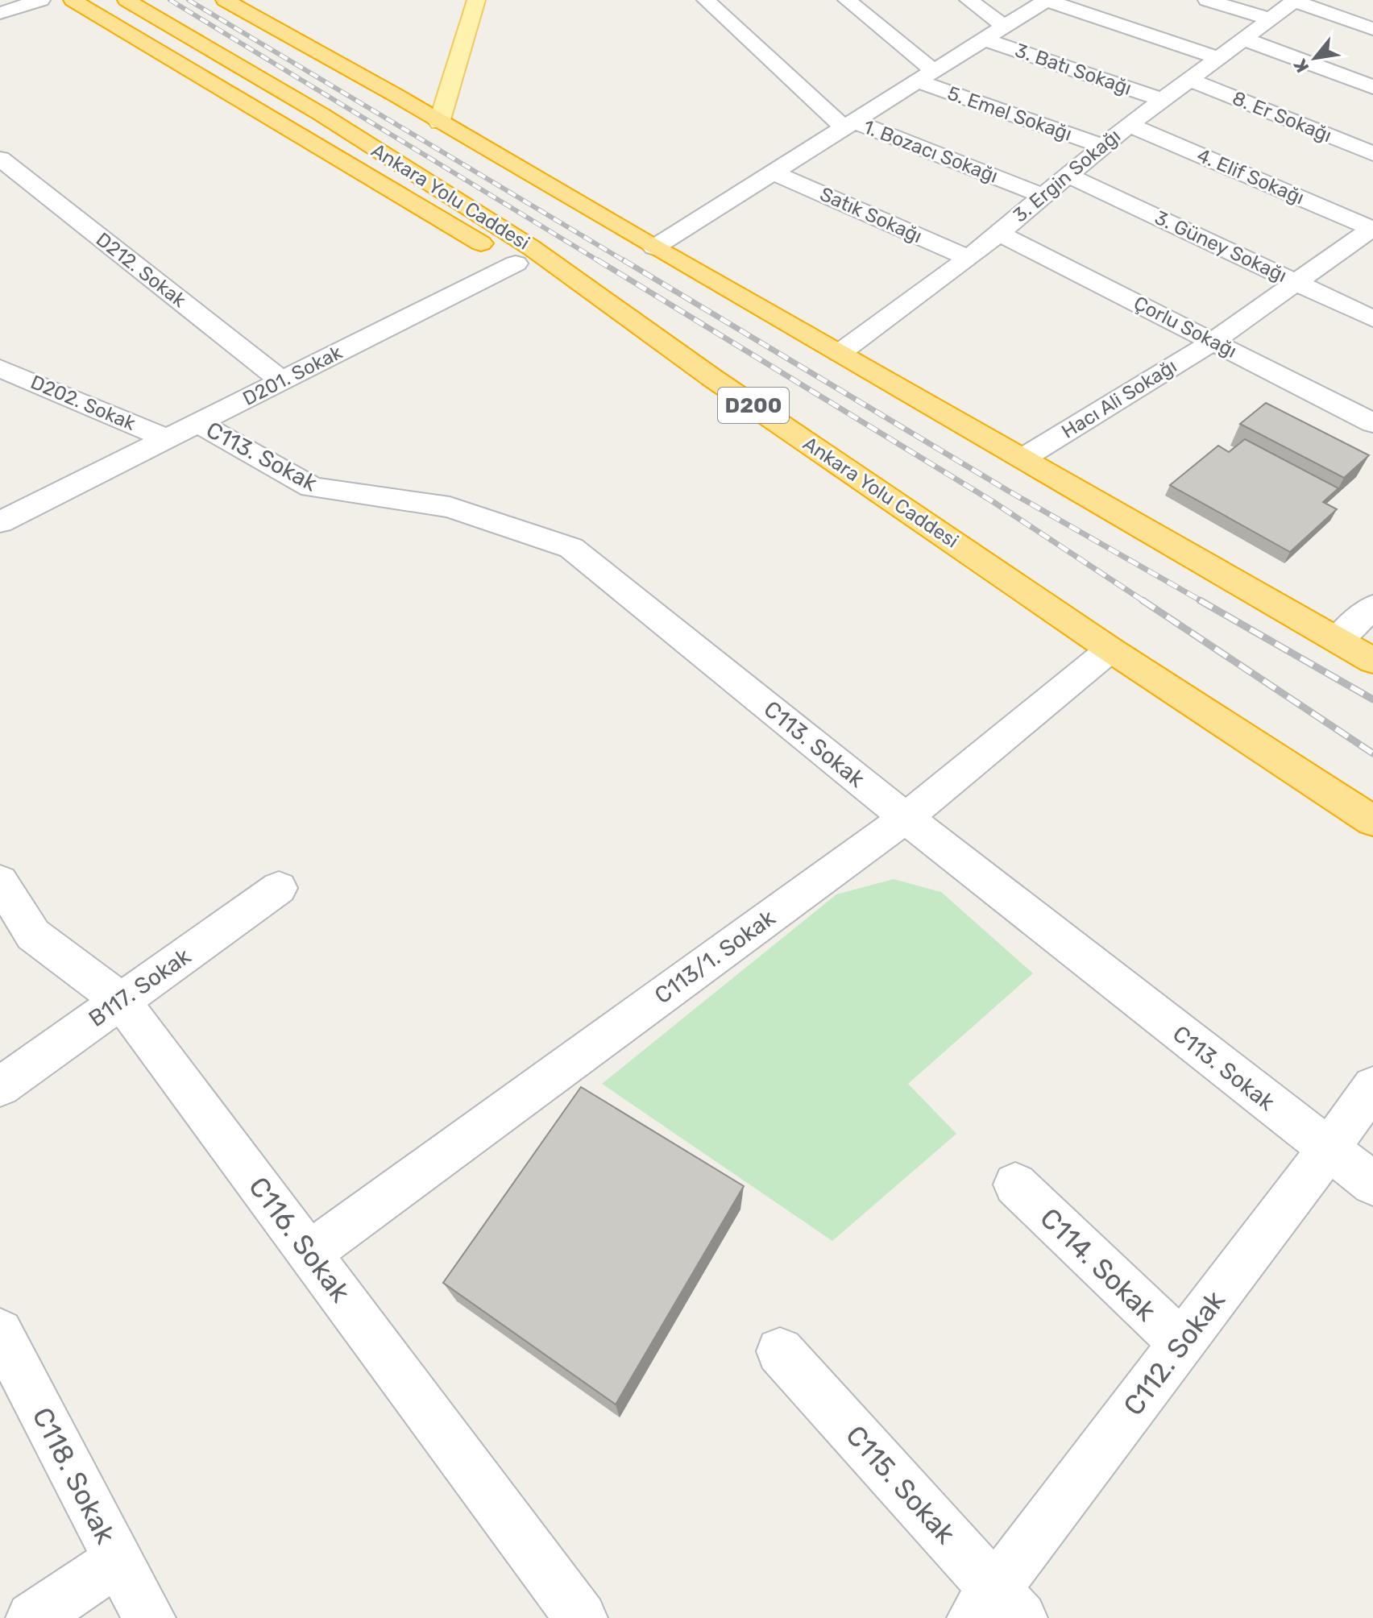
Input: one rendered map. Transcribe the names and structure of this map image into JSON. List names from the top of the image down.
{
  "streets": {
    "highway": ["Ankara Yolu Caddesi", "D200"],
    "street": [
      "3. Batı Sokağı",
      "5. Emel Sokağı",
      "8. Er Sokağı",
      "1. Bozacı Sokağı",
      "3. Ergin Sokağı",
      "4. Elif Sokağı",
      "Satık Sokağı",
      "3. Güney Sokağı",
      "D212. Sokak",
      "Çorlu Sokağı",
      "D201. Sokak",
      "Hacı Ali Sokağı",
      "D202. Sokak",
      "C113. Sokak",
      "C113/1. Sokak",
      "B117. Sokak",
      "C116. Sokak",
      "C114. Sokak",
      "C112. Sokak",
      "C118. Sokak",
      "C115. Sokak"
    ]
  },
  "crossings": [
    ["3. Batı Sokağı", "3. Ergin Sokağı"],
    ["5. Emel Sokağı", "3. Ergin Sokağı"],
    ["8. Er Sokağı", "3. Ergin Sokağı"],
    ["1. Bozacı Sokağı", "3. Ergin Sokağı"],
    ["3. Ergin Sokağı", "4. Elif Sokağı"],
    ["3. Ergin Sokağı", "Satık Sokağı"],
    ["3. Ergin Sokağı", "3. Güney Sokağı"],
    ["3. Ergin Sokağı", "Çorlu Sokağı"],
    ["4. Elif Sokağı", "Hacı Ali Sokağı"],
    ["Ankara Yolu Caddesi", "C113/1. Sokak"],
    ["3. Güney Sokağı", "Hacı Ali Sokağı"],
    ["D212. Sokak", "D201. Sokak"],
    ["Çorlu Sokağı", "Hacı Ali Sokağı"],
    ["D201. Sokak", "D202. Sokak"],
    ["D201. Sokak", "C113. Sokak"],
    ["C113. Sokak", "C113/1. Sokak"],
    ["C113. Sokak", "C112. Sokak"],
    ["C113/1. Sokak", "C116. Sokak"],
    ["B117. Sokak", "C116. Sokak"],
    ["C114. Sokak", "C112. Sokak"],
    ["C112. Sokak", "C115. Sokak"]
  ],
  "north": "bottom left"
}
